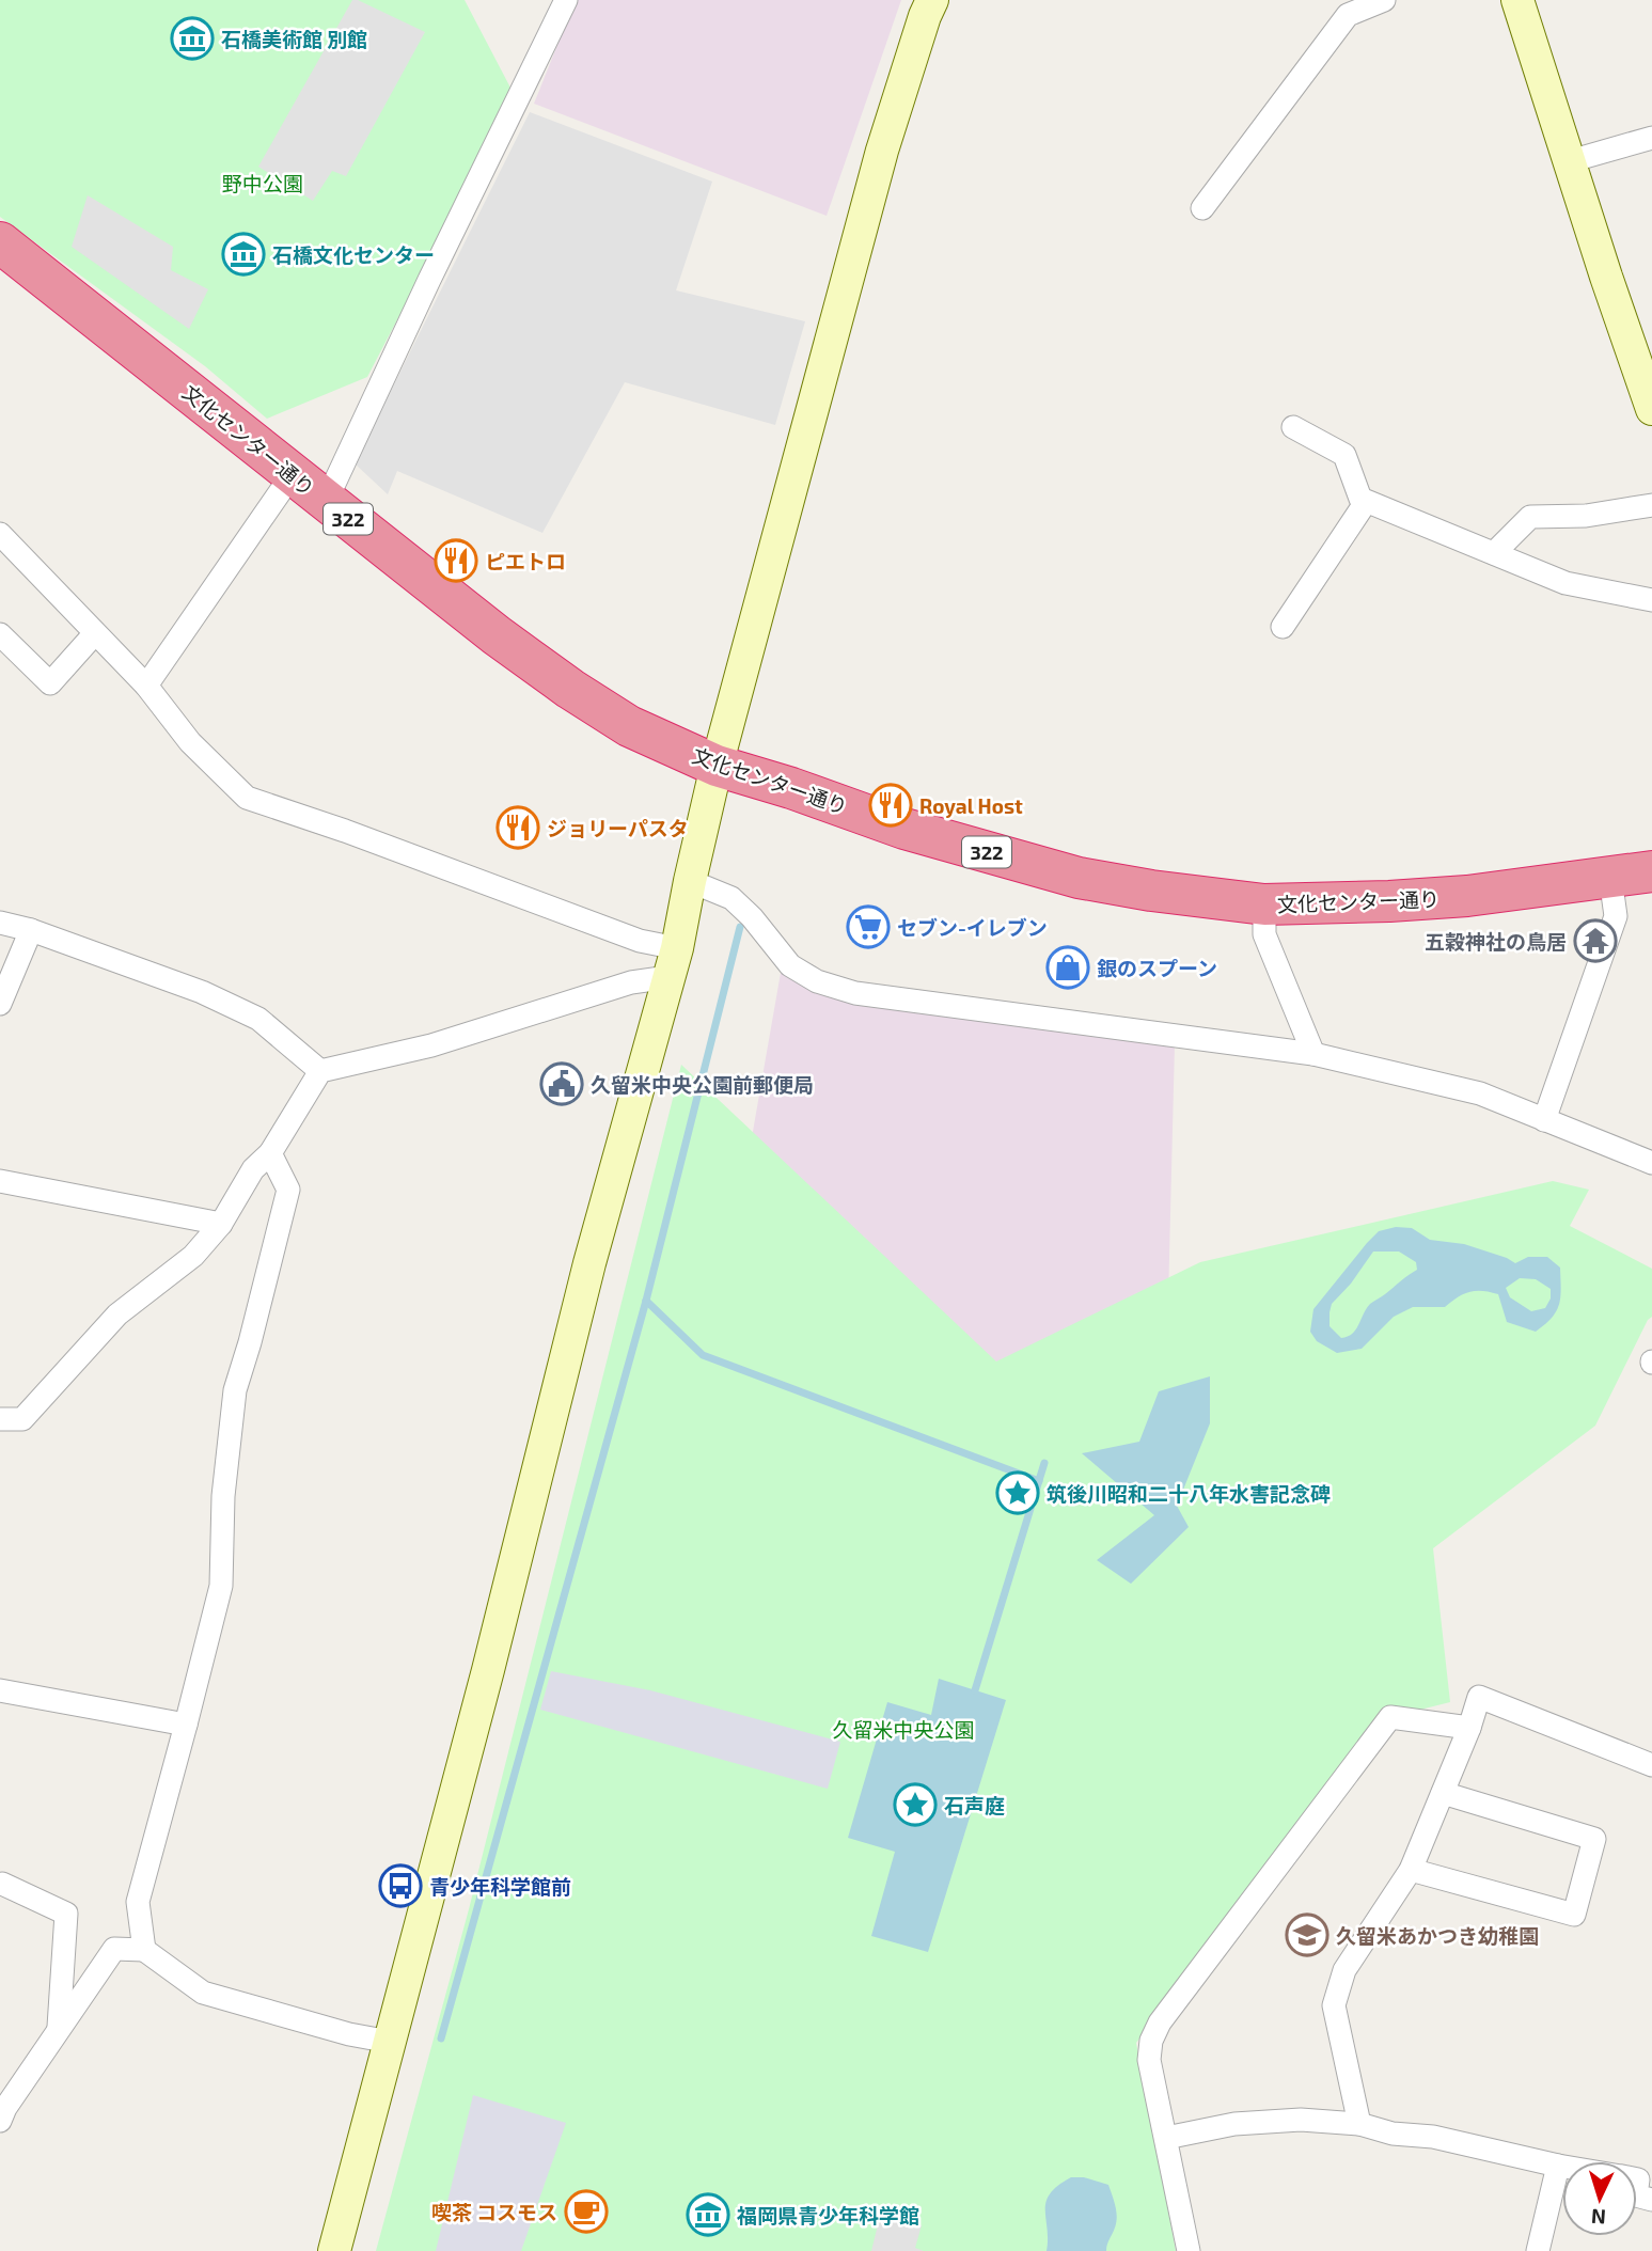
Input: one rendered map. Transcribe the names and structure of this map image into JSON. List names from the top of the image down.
{
  "streets": {
    "highway": ["文化センター通り", "322"]
  },
  "parks": ["野中公園", "久留米中央公園"],
  "places": {
    "museum": ["石橋美術館 別館", "石橋文化センター", "福岡県青少年科学館"],
    "restaurant": ["ピエトロ", "Royal Host", "ジョリーパスタ"],
    "supermarket": ["セブン-イレブン"],
    "temple": ["五穀神社の鳥居"],
    "shop": ["銀のスプーン"],
    "public building": ["久留米中央公園前郵便局"],
    "place": ["筑後川昭和二十八年水害記念碑", "石声庭"],
    "bus stop": ["青少年科学館前"],
    "school or university": ["久留米あかつき幼稚園"],
    "cafe": ["喫茶 コスモス"]
  },
  "north": "bottom"
}
